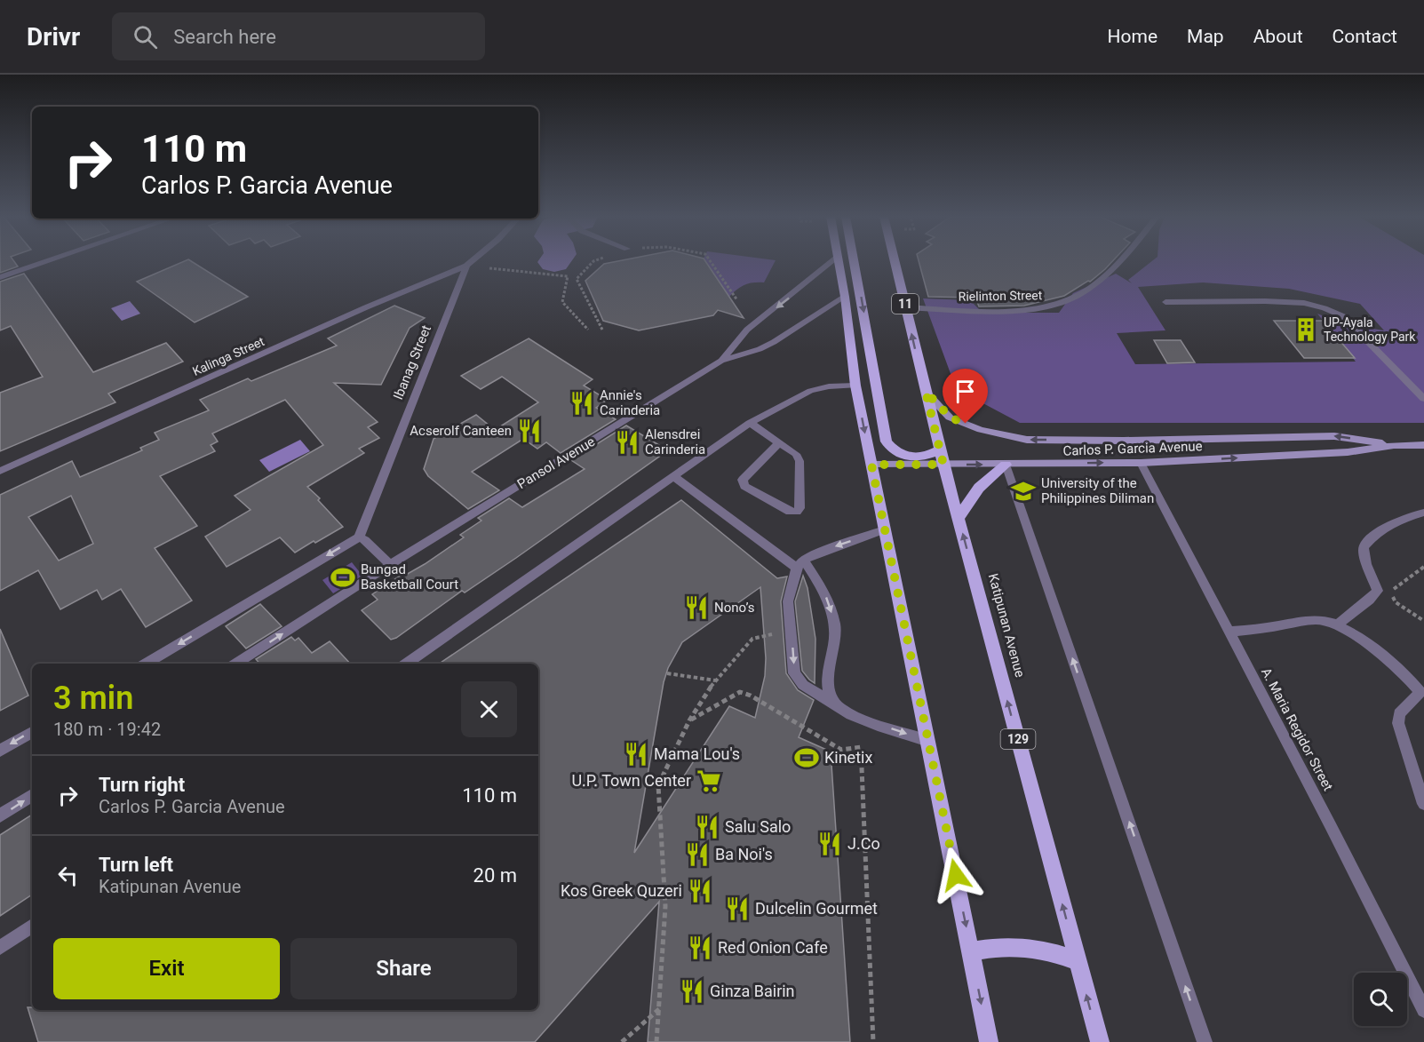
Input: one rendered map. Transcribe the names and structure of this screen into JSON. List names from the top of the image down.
{
  "streets": {
    "main road": [
      "11",
      "Carlos P. Garcia Avenue",
      "Katipunan Avenue",
      "129"
    ],
    "street": [
      "Rielinton Street",
      "Kalinga Street",
      "Ibanag Street",
      "Pansol Avenue",
      "A. Maria Regidor Street"
    ]
  },
  "crossings": [
    ["Rielinton Street", "Katipunan Avenue"],
    ["Kalinga Street", "Ibanag Street"],
    ["Carlos P. Garcia Avenue", "Katipunan Avenue"],
    ["Carlos P. Garcia Avenue", "A. Maria Regidor Street"]
  ],
  "places": {
    "building": ["UP-Ayala Technology Park"],
    "restaurant": [
      "Annie's Carinderia",
      "Acserolf Canteen",
      "Alensdrei Carinderia",
      "Nono’s",
      "Mama Lou's",
      "Salu Salo",
      "J.Co",
      "Ba Noi's",
      "Kos Greek Quzeri",
      "Dulcelin Gourmet",
      "Red Onion Cafe",
      "Ginza Bairin"
    ],
    "school or university": ["University of the Philippines Diliman"],
    "sports": ["Bungad Basketball Court", "Kinetix"],
    "supermarket": ["U.P. Town Center"]
  },
  "page": {
    "header": "Drivr",
    "search": "Search here",
    "nav": [
      "Home",
      "Map",
      "About",
      "Contact"
    ],
    "turn": ["110 m", "Carlos P. Garcia Avenue"],
    "heading": ["3 min", "180 m · 19:42"],
    "list": [
      {
        "name": "Turn right",
        "note": "Carlos P. Garcia Avenue",
        "value": "110 m"
      },
      {
        "name": "Turn left",
        "note": "Katipunan Avenue",
        "value": "20 m"
      }
    ],
    "buttons": ["Exit", "Share"]
  }
}
